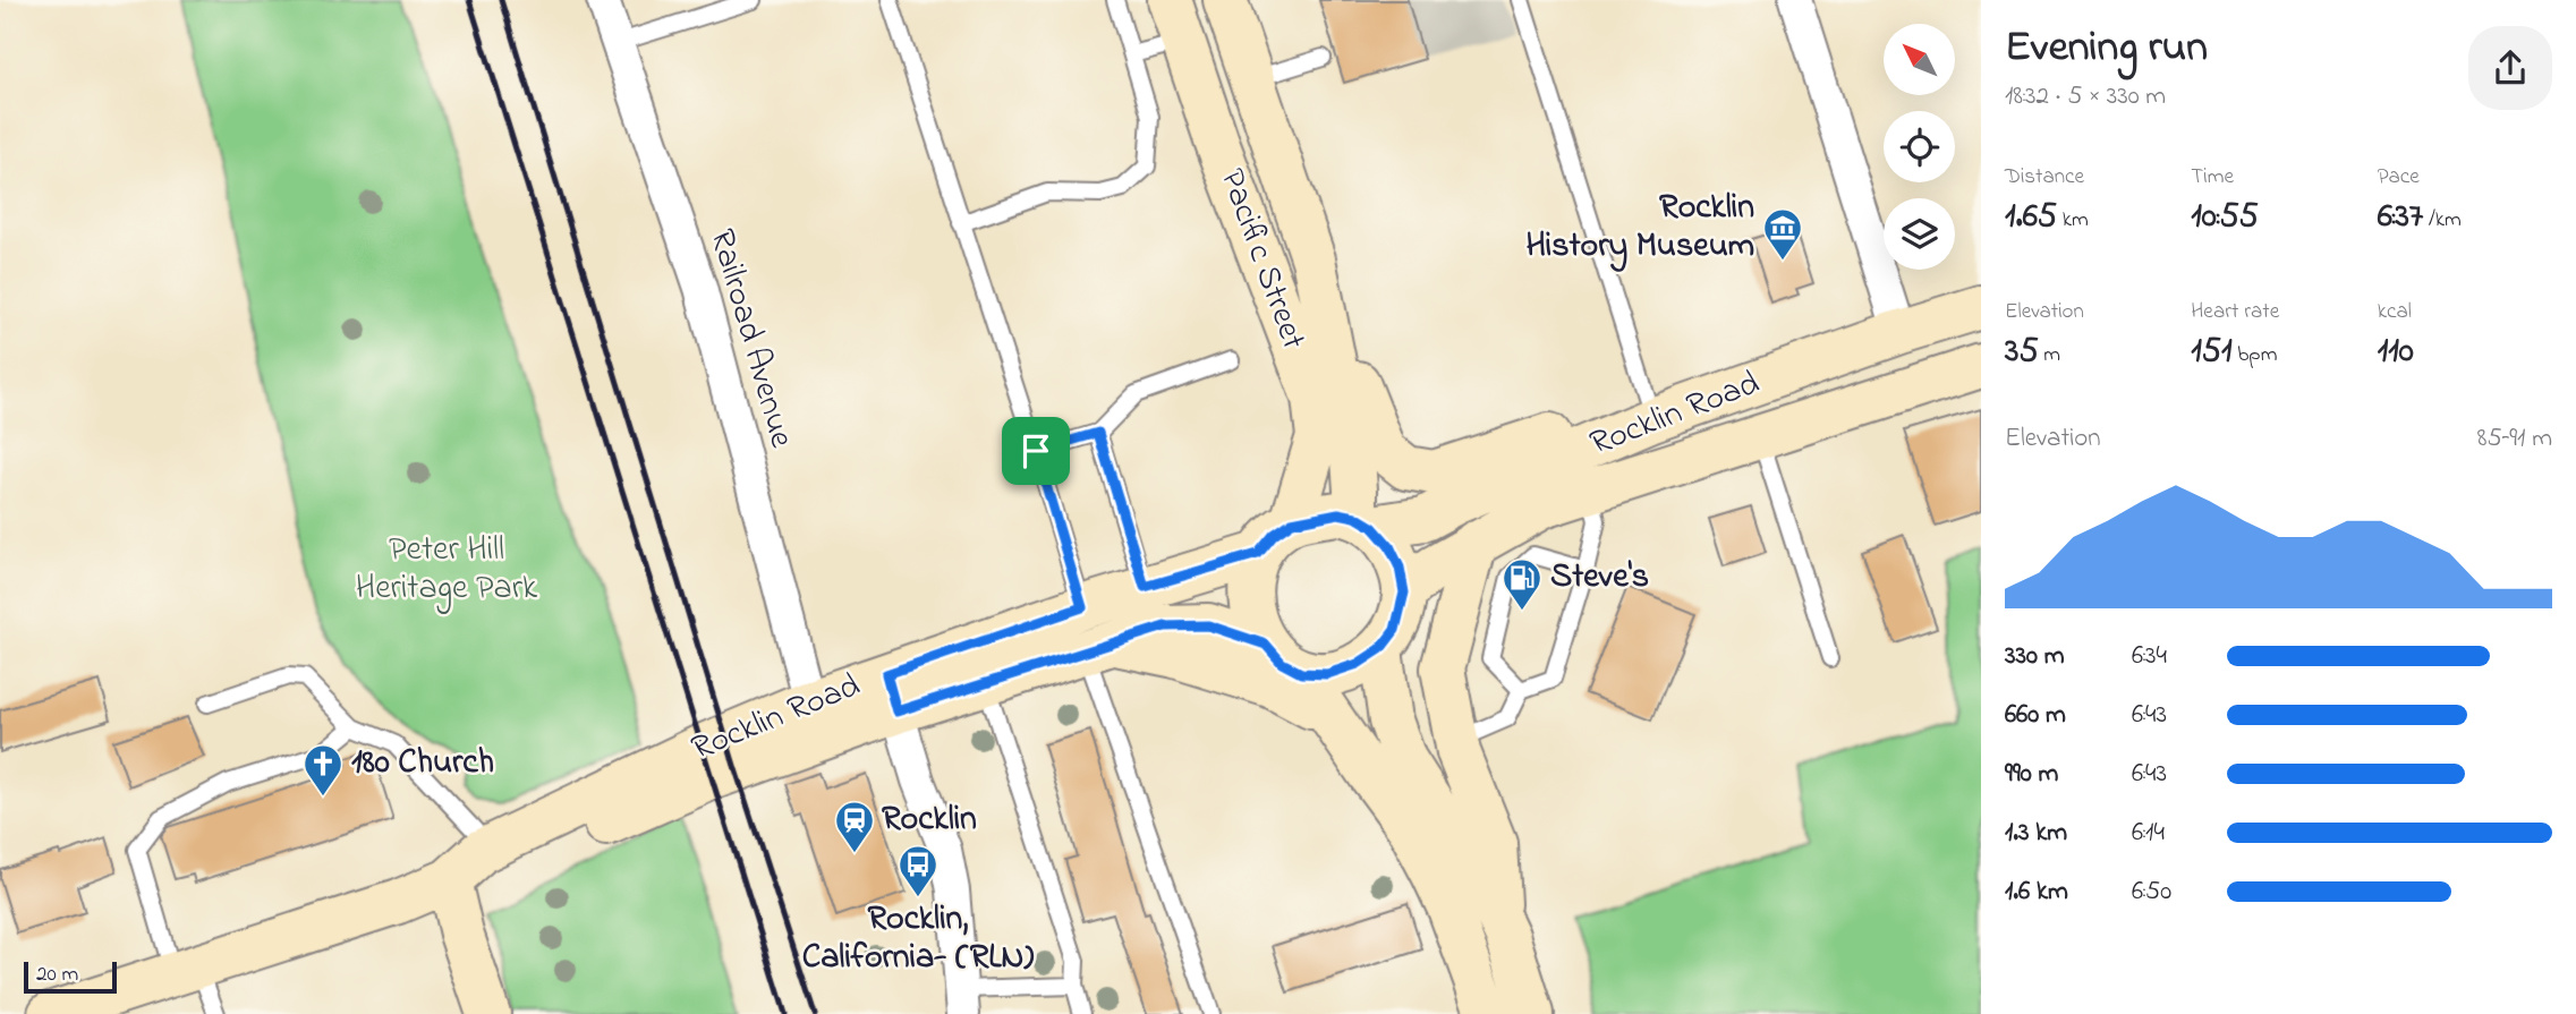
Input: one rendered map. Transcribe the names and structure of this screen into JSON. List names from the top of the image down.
{
  "streets": {
    "main road": ["Pacific Street", "Rocklin Road"],
    "street": ["Railroad Avenue"]
  },
  "crossings": [
    ["Pacific Street", "Rocklin Road"],
    ["Railroad Avenue", "Rocklin Road"]
  ],
  "parks": ["Peter Hill Heritage Park"],
  "places": {
    "museum": ["Rocklin History Museum"],
    "fuel station": ["Steve's"],
    "church": ["180 Church"],
    "station": ["Rocklin"],
    "bus stop": ["Rocklin, California- (RLN)"]
  },
  "scale_bar": "20 m",
  "north": "top left",
  "page": {
    "heading": ["Evening run", "18:32 · 5 × 330 m"],
    "stats": [
      ["Distance", "1.65 km"],
      ["Time", "10:55"],
      ["Pace", "6:37 /km"],
      ["Elevation", "35 m"],
      ["Heart rate", "151 bpm"],
      ["kcal", "110"]
    ],
    "chart": ["Elevation", "85–91 m"],
    "list": [
      {
        "name": "330 m",
        "note": "6:34"
      },
      {
        "name": "660 m",
        "note": "6:43"
      },
      {
        "name": "990 m",
        "note": "6:43"
      },
      {
        "name": "1.3 km",
        "note": "6:14"
      },
      {
        "name": "1.6 km",
        "note": "6:50"
      }
    ],
    "scale": "20 m"
  }
}
